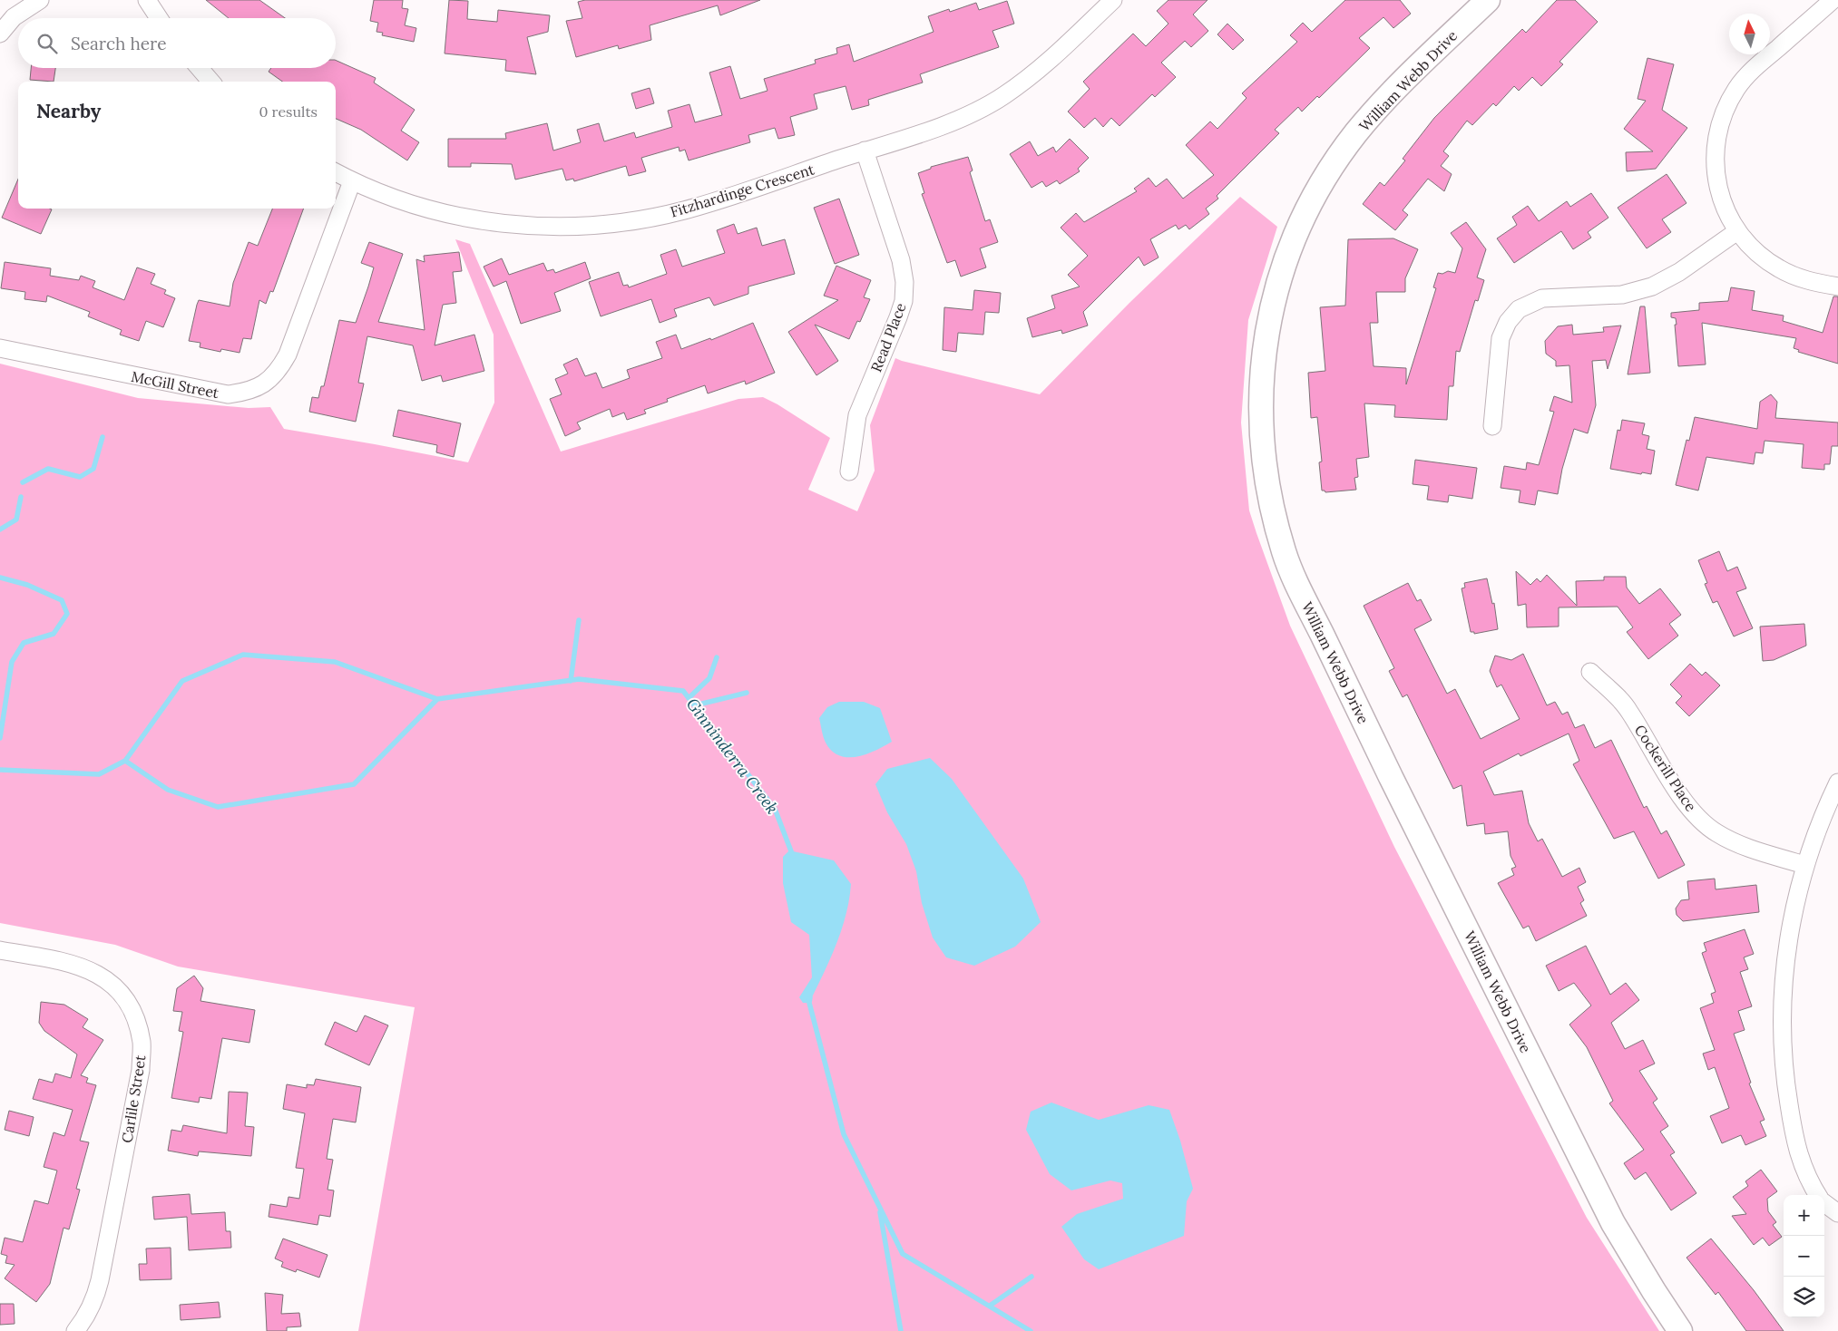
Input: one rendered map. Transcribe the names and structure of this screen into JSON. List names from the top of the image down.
{
  "streets": {
    "main road": ["William Webb Drive"],
    "street": [
      "Fitzhardinge Crescent",
      "Read Place",
      "McGill Street",
      "Cockerill Place",
      "Carlile Street"
    ]
  },
  "crossings": [
    ["Fitzhardinge Crescent", "Read Place"],
    ["Fitzhardinge Crescent", "McGill Street"]
  ],
  "water": ["Ginninderra Creek"],
  "north": "top",
  "page": {
    "search": "Search here",
    "heading": ["Nearby", "0 results"],
    "map_buttons": ["+", "−"]
  }
}
